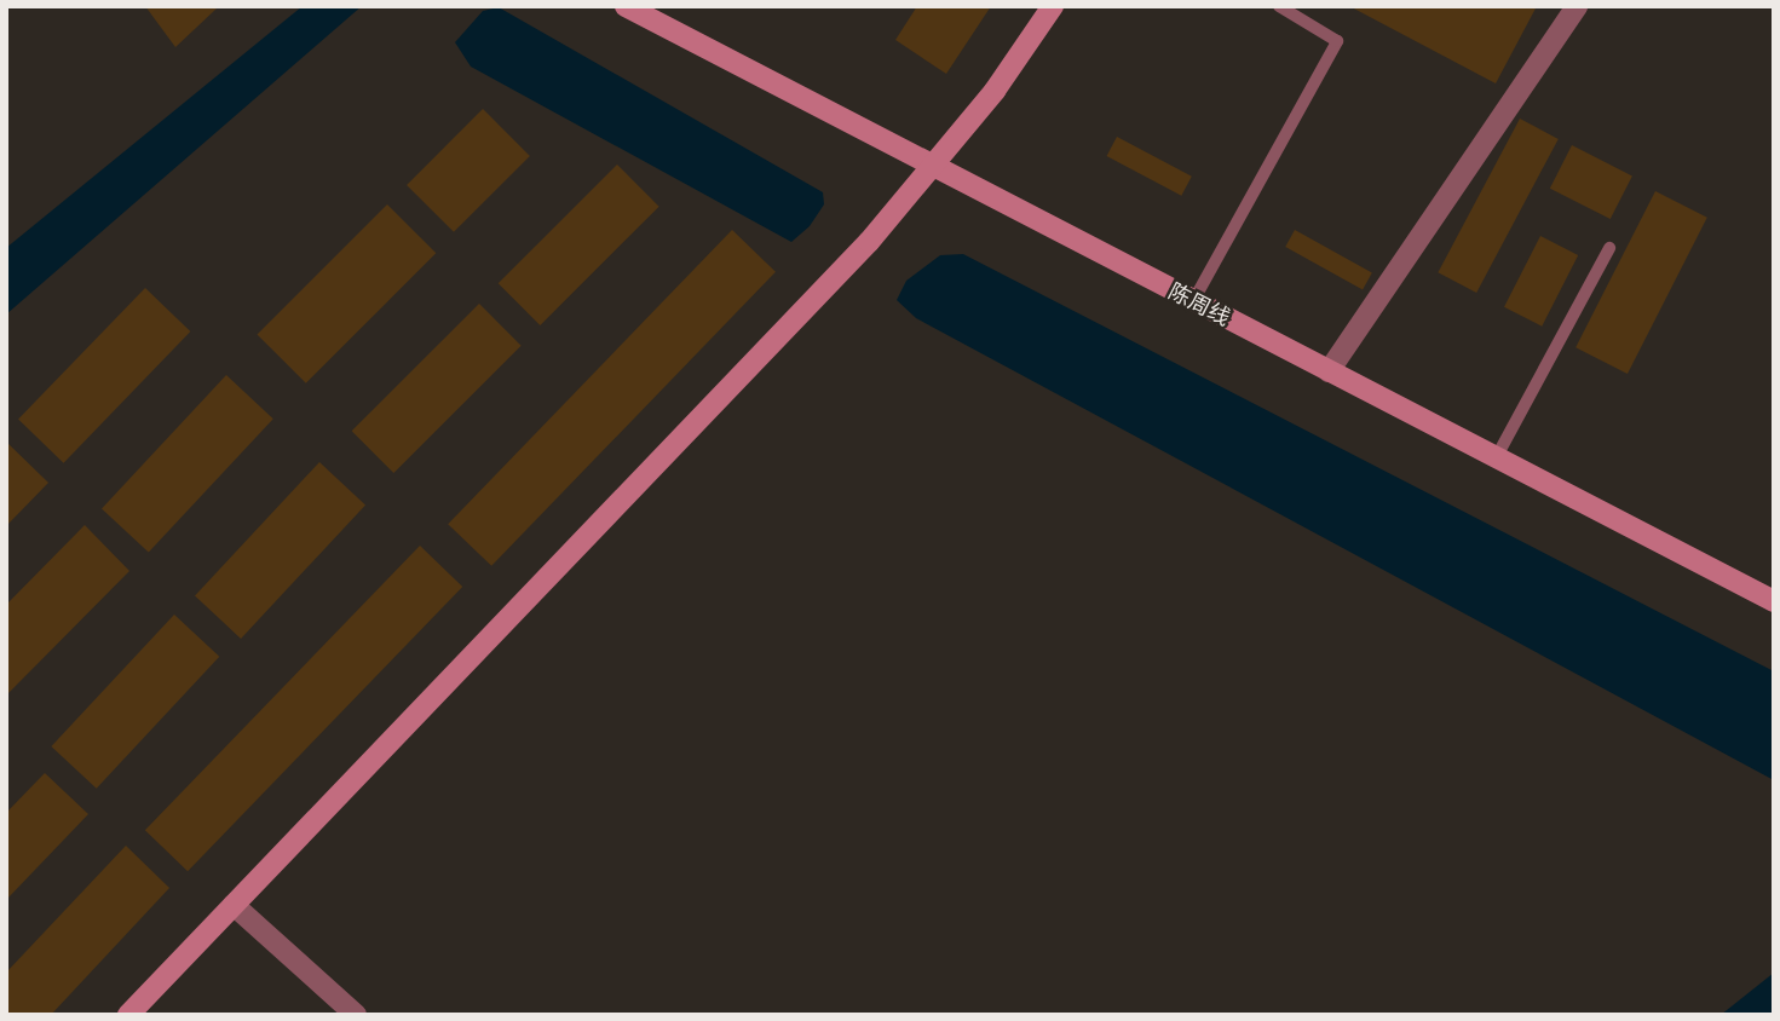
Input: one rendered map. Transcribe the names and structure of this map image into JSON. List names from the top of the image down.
{
  "streets": {
    "street": ["陈周线"]
  }
}
